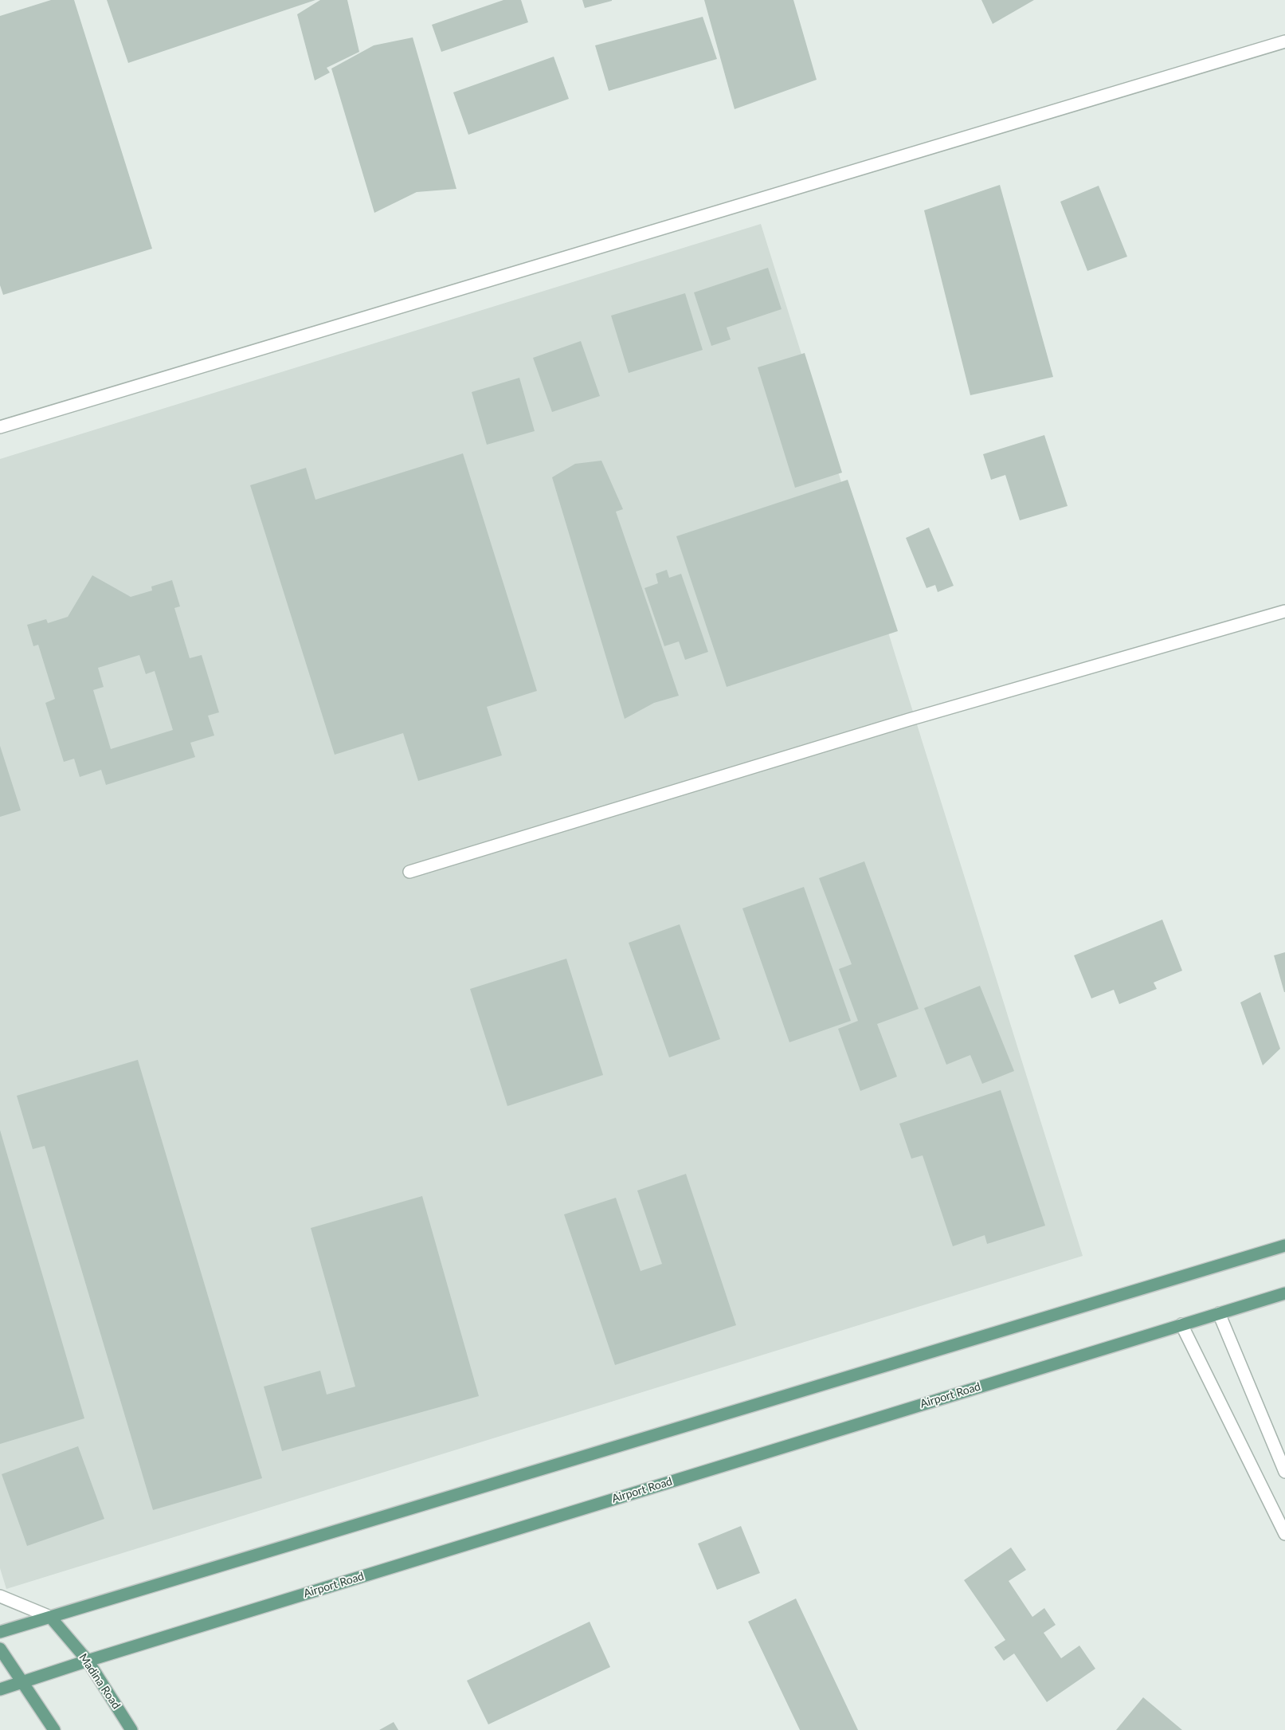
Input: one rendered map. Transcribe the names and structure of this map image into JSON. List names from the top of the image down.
{
  "streets": {
    "main road": ["Airport Road", "Madina Road"]
  },
  "crossings": [
    ["Airport Road", "Madina Road"]
  ]
}
